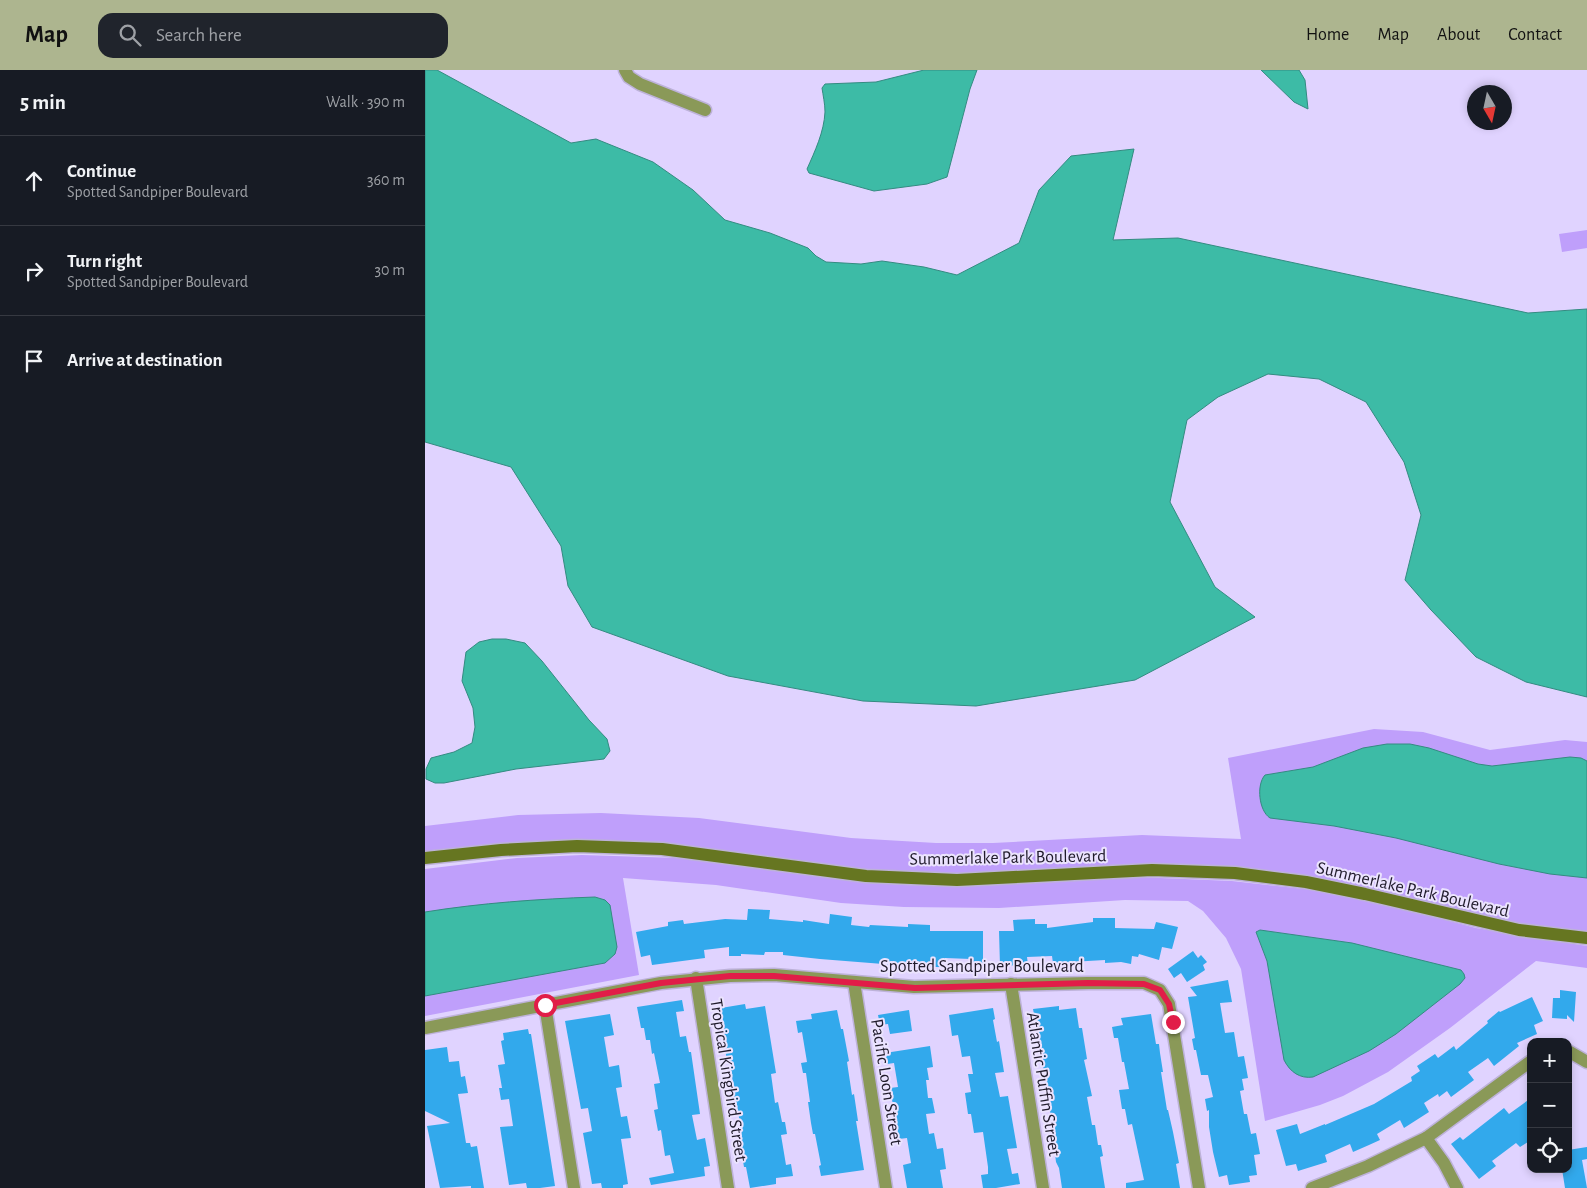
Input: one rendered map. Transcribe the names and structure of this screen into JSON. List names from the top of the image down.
{
  "streets": {
    "main road": ["Summerlake Park Boulevard"],
    "street": [
      "Spotted Sandpiper Boulevard",
      "Tropical Kingbird Street",
      "Pacific Loon Street",
      "Atlantic Puffin Street"
    ]
  },
  "crossings": [
    ["Spotted Sandpiper Boulevard", "Tropical Kingbird Street"],
    ["Spotted Sandpiper Boulevard", "Pacific Loon Street"],
    ["Spotted Sandpiper Boulevard", "Atlantic Puffin Street"]
  ],
  "north": "bottom",
  "page": {
    "header": "Map",
    "search": "Search here",
    "nav": [
      "Home",
      "Map",
      "About",
      "Contact"
    ],
    "heading": ["5 min", "Walk · 390 m"],
    "list": [
      ["Continue", "Spotted Sandpiper Boulevard", "360 m"],
      ["Turn right", "Spotted Sandpiper Boulevard", "30 m"],
      "Arrive at destination"
    ],
    "map_buttons": ["+", "−"]
  }
}
